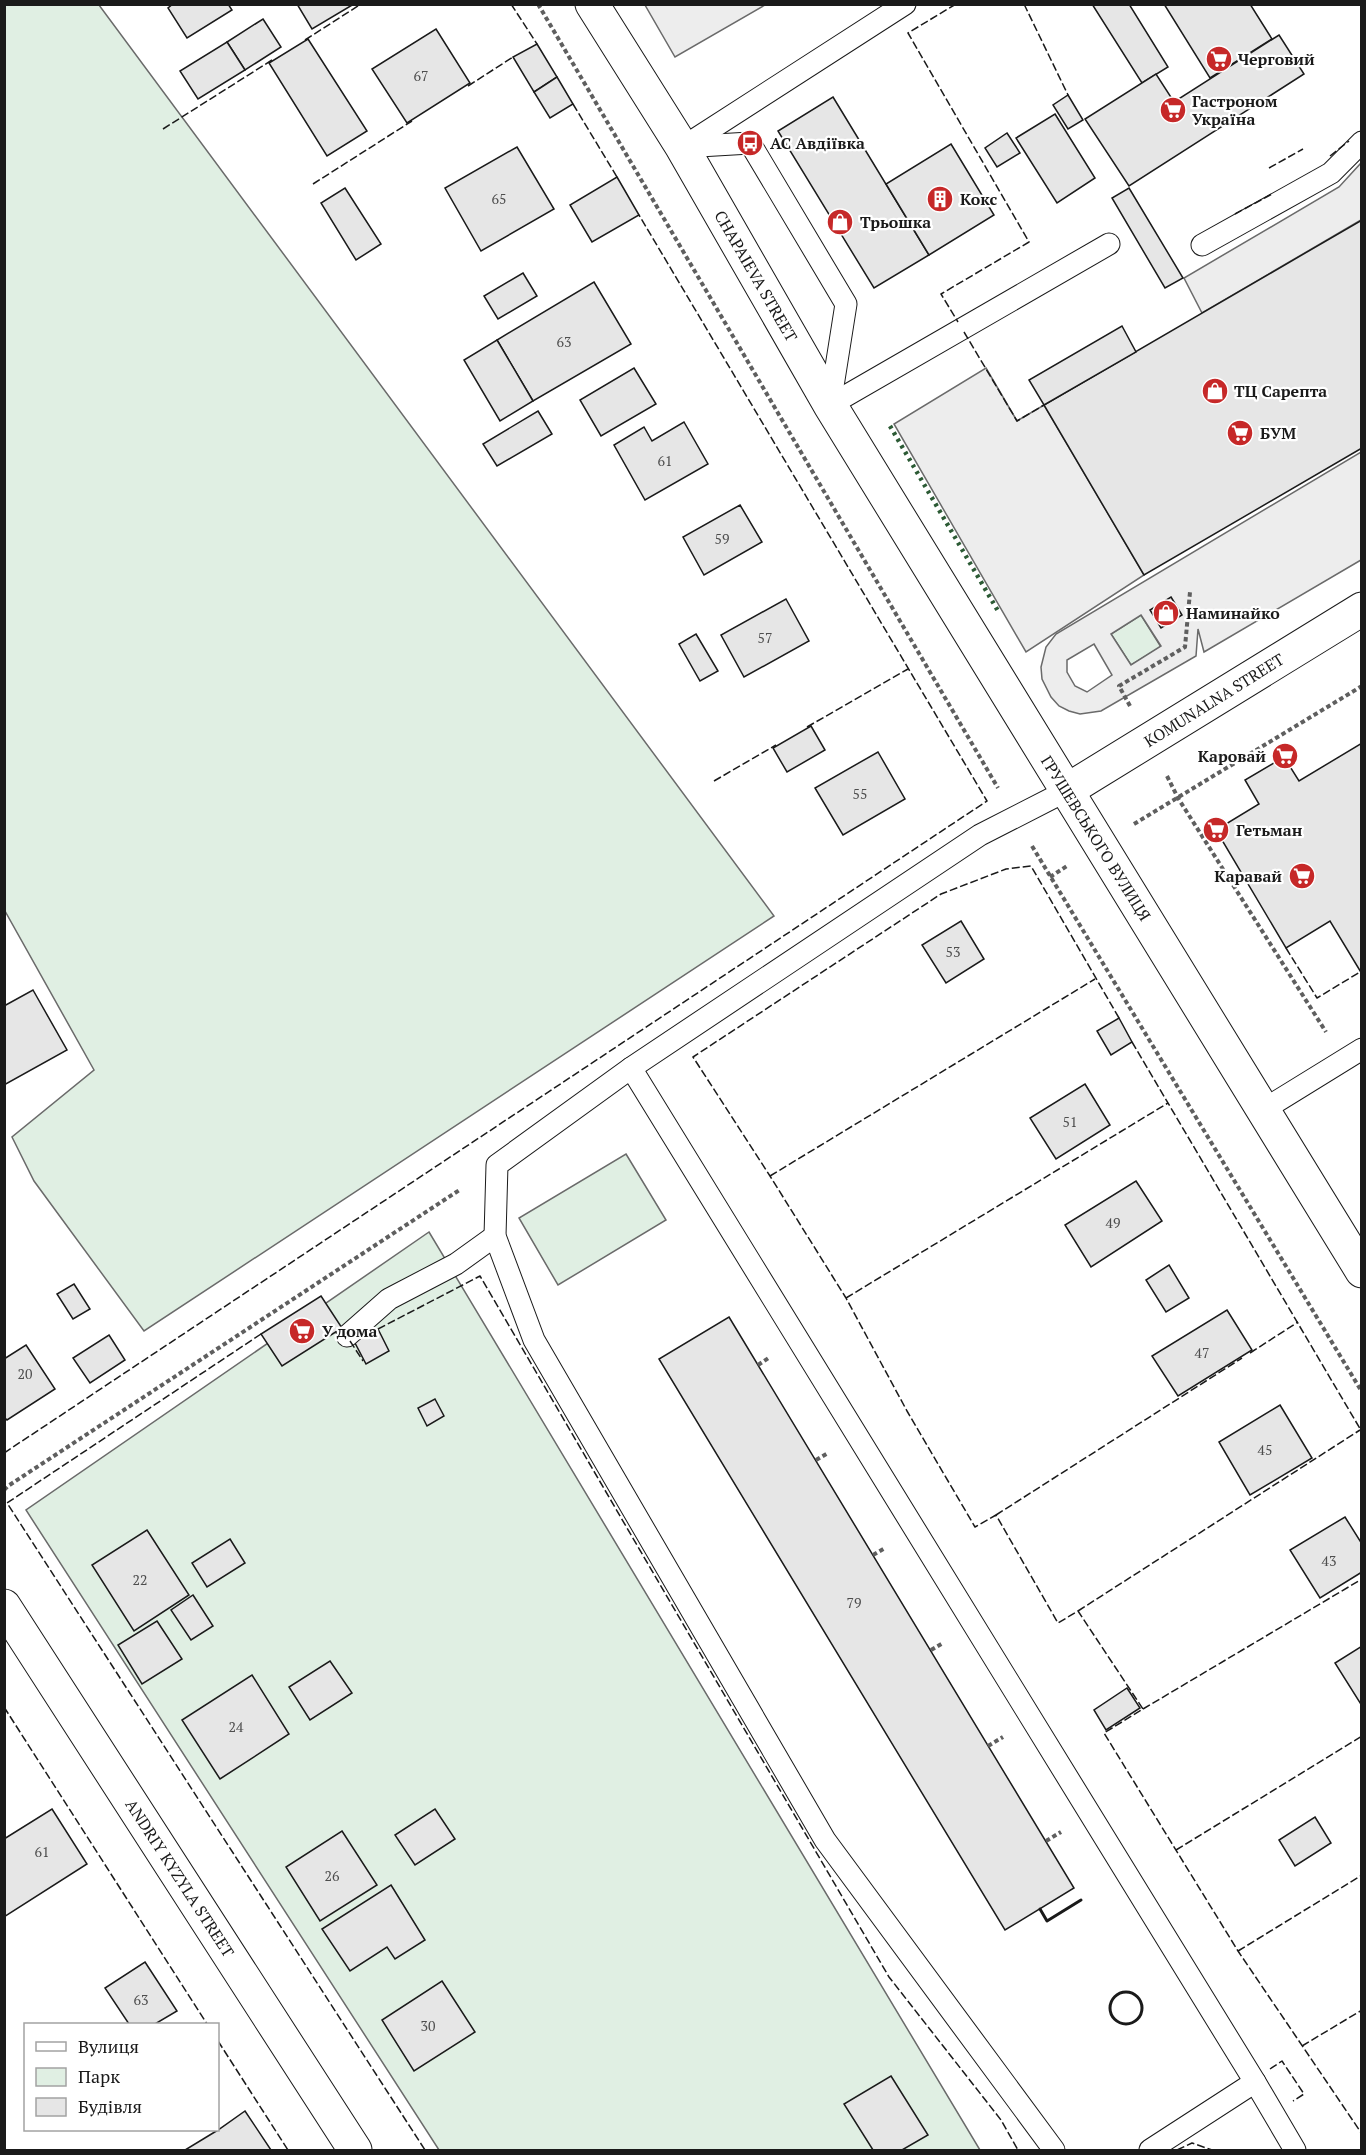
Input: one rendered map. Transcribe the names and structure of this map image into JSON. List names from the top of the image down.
{
  "streets": {
    "main road": [
      "CHAPAIEVA STREET",
      "KOMUNALNA STREET",
      "ГРУШЕВСЬКОГО ВУЛИЦЯ",
      "ANDRIY KYZYLA STREET"
    ]
  },
  "crossings": [
    ["CHAPAIEVA STREET", "ГРУШЕВСЬКОГО ВУЛИЦЯ"],
    ["KOMUNALNA STREET", "ГРУШЕВСЬКОГО ВУЛИЦЯ"]
  ],
  "places": {
    "supermarket": [
      "Черговий",
      "Гастроном Україна",
      "БУМ",
      "Каровай",
      "Гетьман",
      "Каравай",
      "У дома"
    ],
    "bus stop": ["АС Авдіївка"],
    "building": ["Кокс"],
    "shop": ["Трьошка", "ТЦ Сарепта", "Наминайко"]
  },
  "house_numbers": [
    "67",
    "65",
    "63",
    "61",
    "59",
    "57",
    "55",
    "53",
    "51",
    "49",
    "47",
    "20",
    "45",
    "43",
    "22",
    "79",
    "24",
    "61",
    "26",
    "63",
    "30"
  ],
  "legend": ["Вулиця", "Парк", "Будівля"]
}
